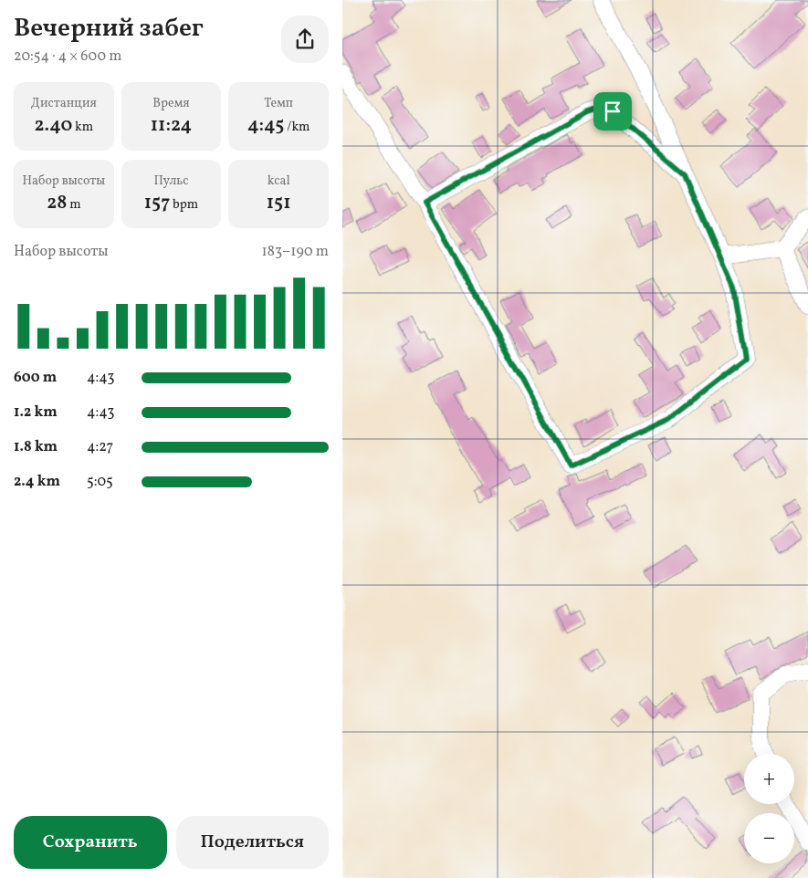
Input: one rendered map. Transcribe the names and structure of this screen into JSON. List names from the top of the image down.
{
  "page": {
    "heading": ["Вечерний забег", "20:54 · 4 × 600 m"],
    "stats": [
      ["Дистанция", "2.40 km"],
      ["Время", "11:24"],
      ["Темп", "4:45 /km"],
      ["Набор высоты", "28 m"],
      ["Пульс", "157 bpm"],
      ["kcal", "151"]
    ],
    "chart": ["Набор высоты", "183–190 m"],
    "list": [
      {
        "name": "600 m",
        "note": "4:43"
      },
      {
        "name": "1.2 km",
        "note": "4:43"
      },
      {
        "name": "1.8 km",
        "note": "4:27"
      },
      {
        "name": "2.4 km",
        "note": "5:05"
      }
    ],
    "map_buttons": ["+", "−"],
    "buttons": ["Сохранить", "Поделиться"]
  }
}
